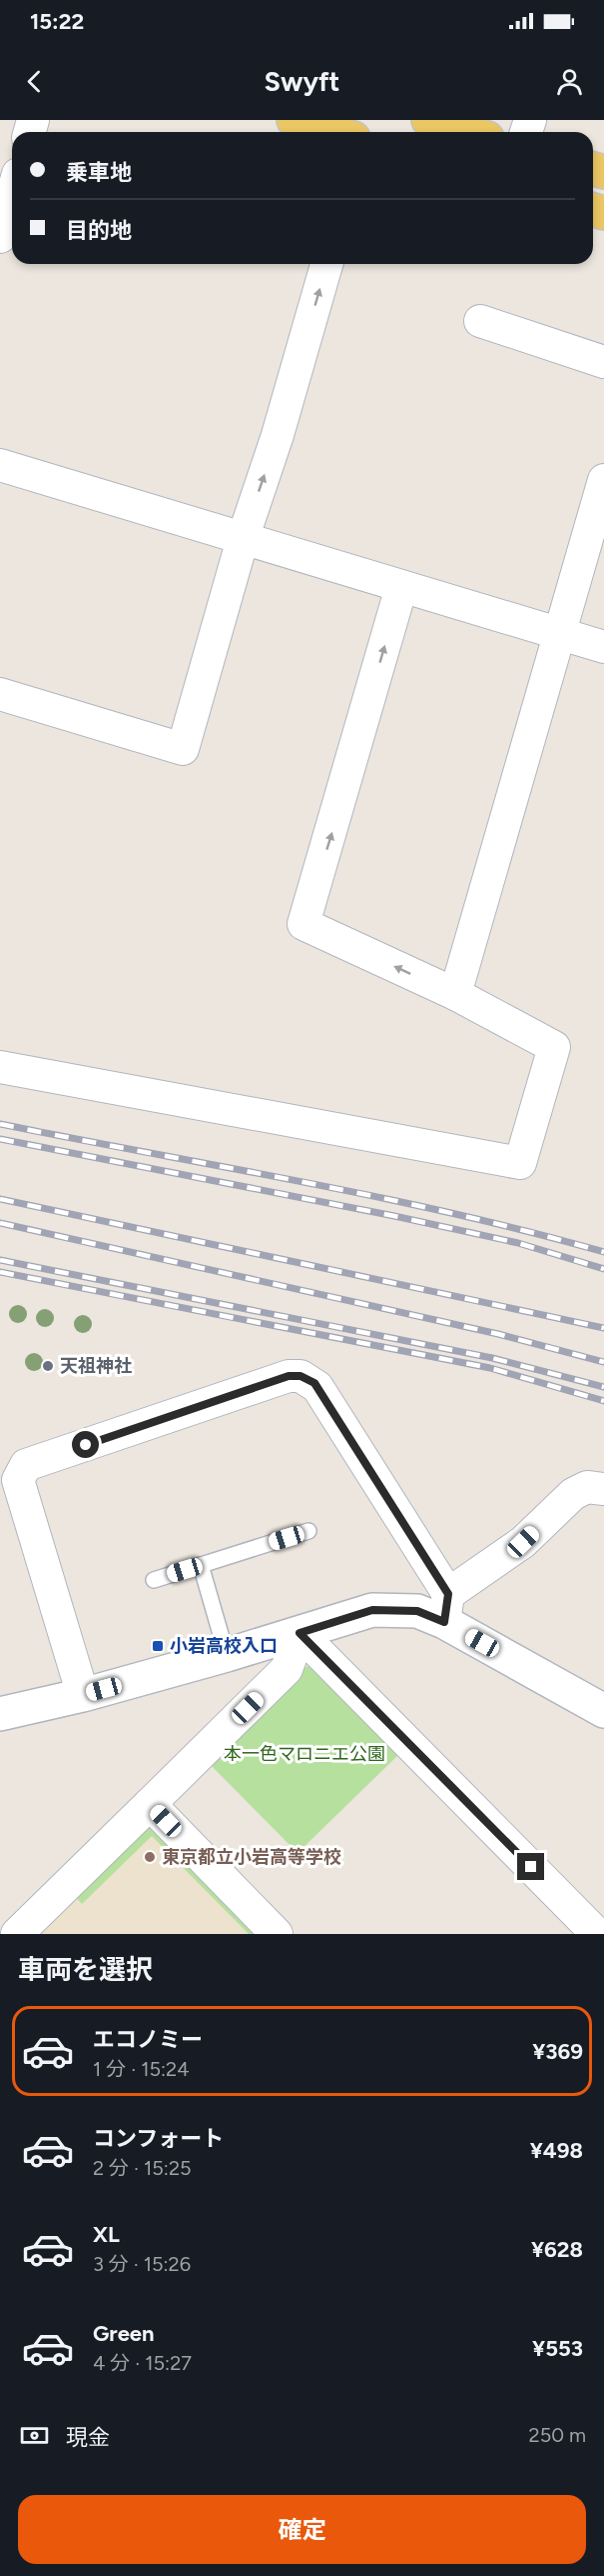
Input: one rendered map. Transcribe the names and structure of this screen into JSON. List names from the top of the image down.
{
  "parks": ["本一色マロニエ公園"],
  "places": {
    "other": ["天祖神社", "東京都立小岩高等学校"],
    "transit": ["小岩高校入口"]
  },
  "page": {
    "status": "15:22",
    "header": "Swyft",
    "banner": ["乗車地", "目的地"],
    "heading": "車両を選択",
    "list": [
      {
        "name": "エコノミー",
        "note": "1 分 · 15:24",
        "value": "¥369"
      },
      {
        "name": "コンフォート",
        "note": "2 分 · 15:25",
        "value": "¥498"
      },
      {
        "name": "XL",
        "note": "3 分 · 15:26",
        "value": "¥628"
      },
      {
        "name": "Green",
        "note": "4 分 · 15:27",
        "value": "¥553"
      }
    ],
    "pay": ["現金", "250 m"],
    "buttons": "確定"
  }
}
